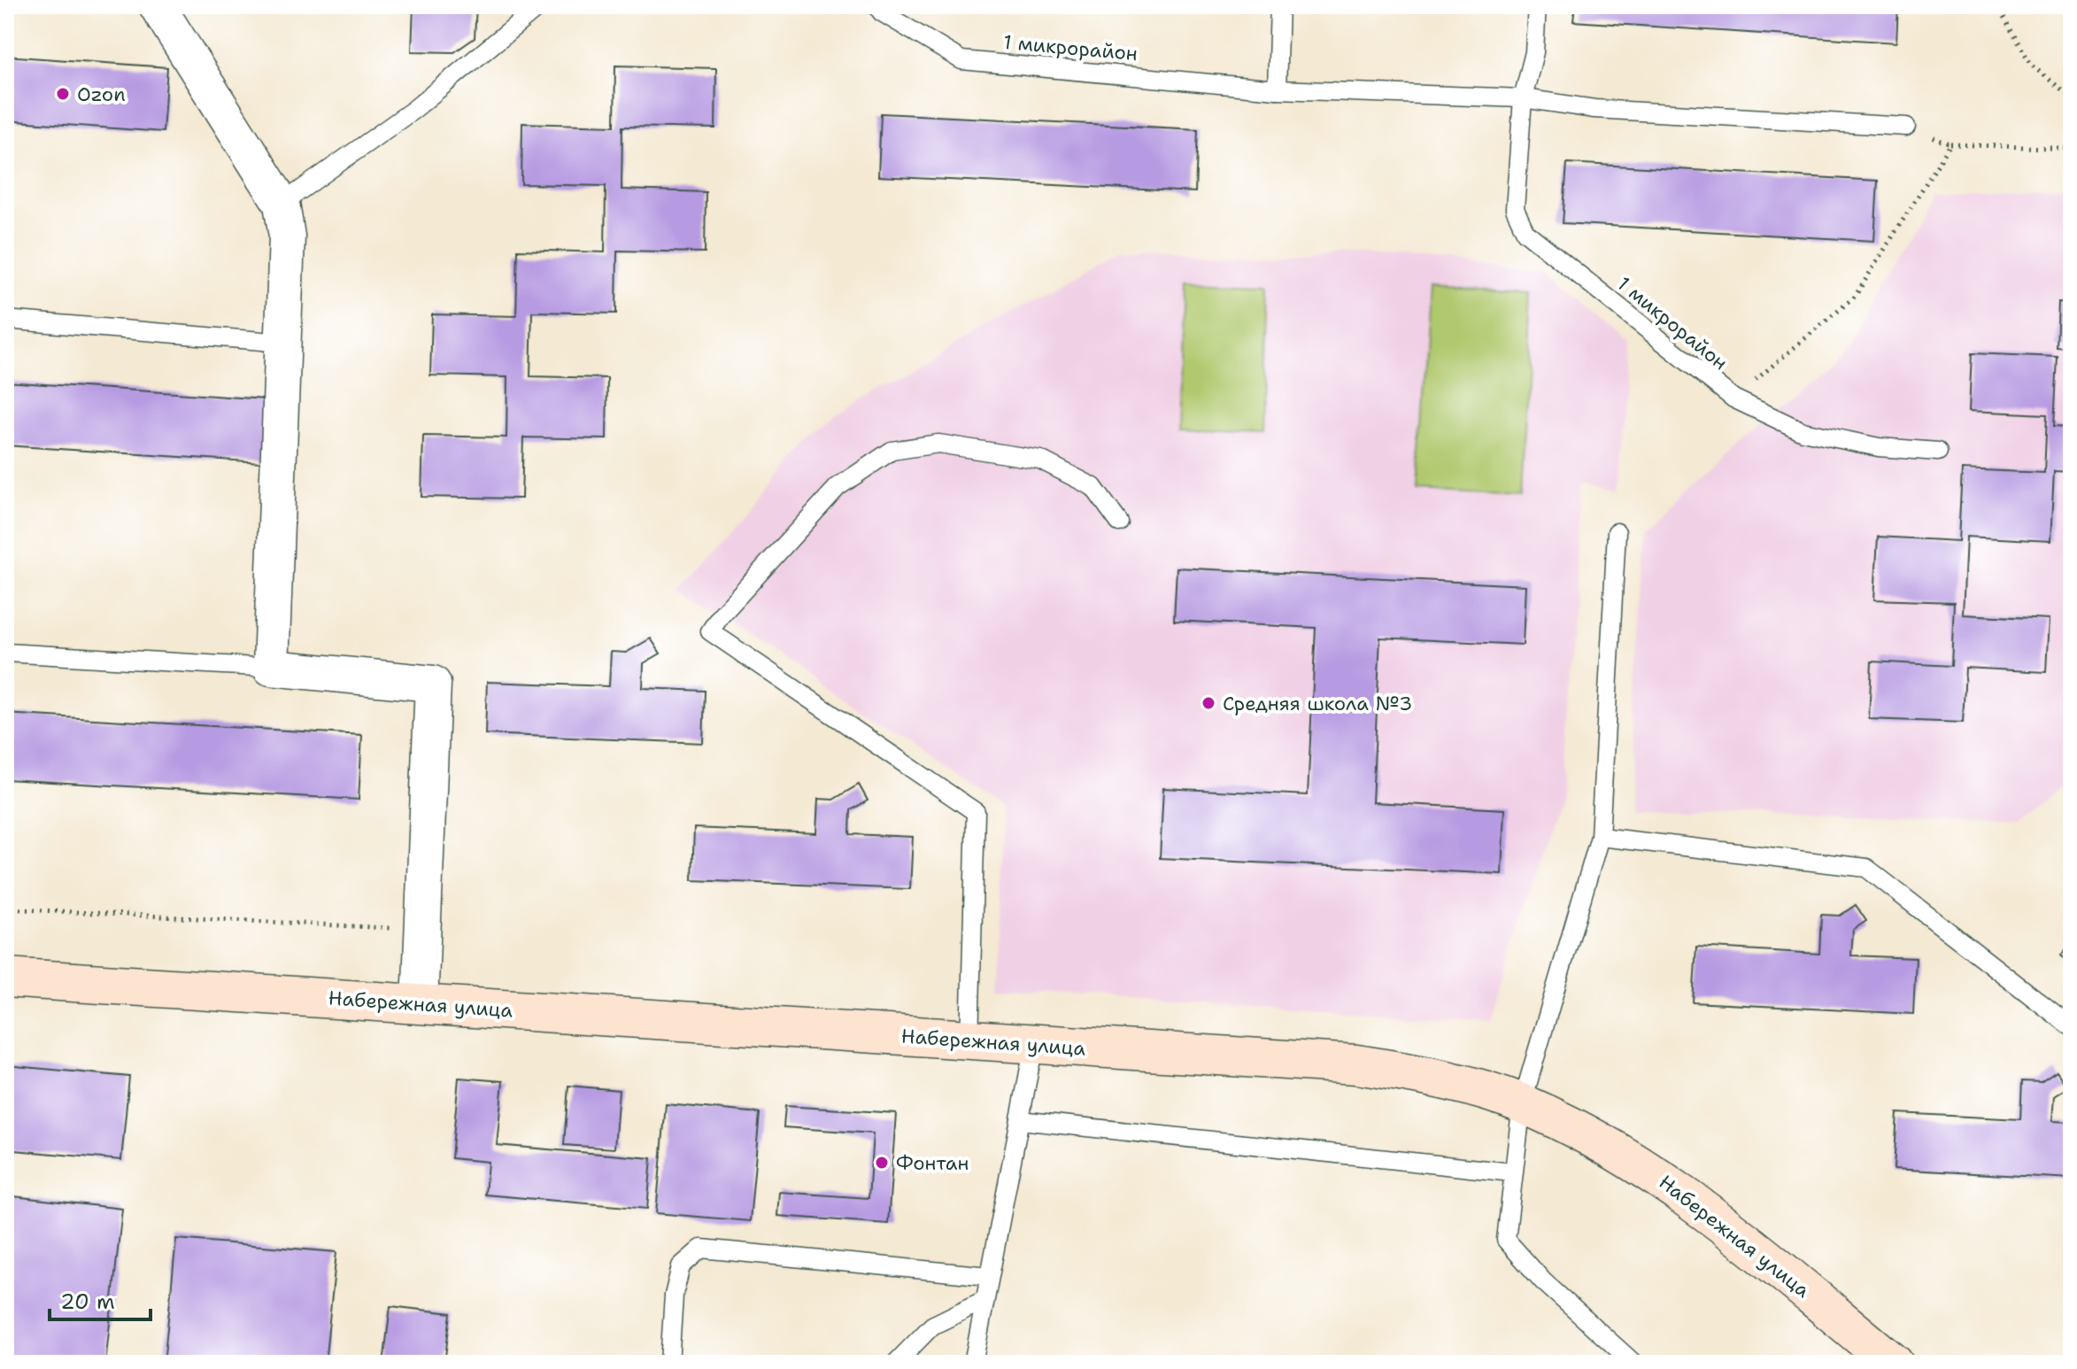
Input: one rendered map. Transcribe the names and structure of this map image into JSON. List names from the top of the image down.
{
  "streets": {
    "street": ["Набережная улица"],
    "lane": ["1 микрорайон"]
  },
  "places": ["Ozon", "Средняя школа №3", "Фонтан"],
  "scale_bar": "20 m"
}
